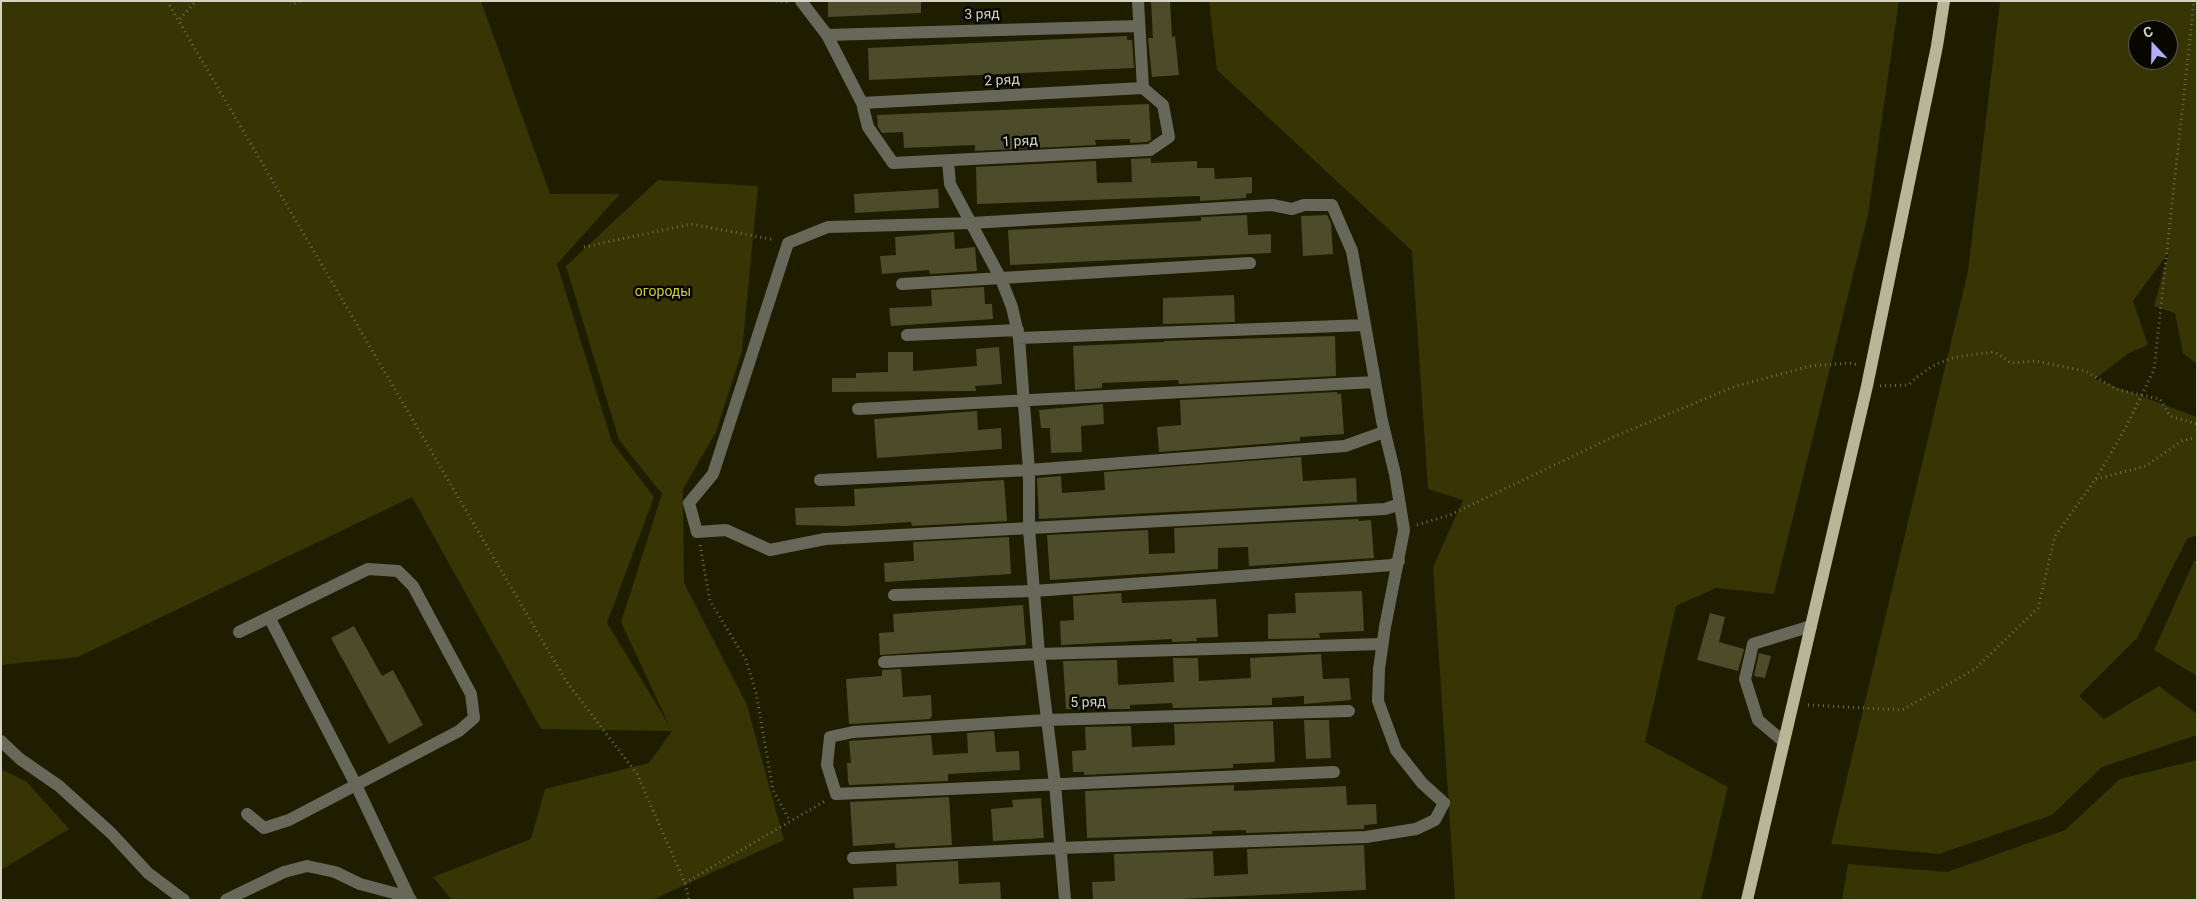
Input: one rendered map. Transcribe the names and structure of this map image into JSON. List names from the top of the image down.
{
  "streets": {
    "street": [
      "3 ряд",
      "2 ряд",
      "1 ряд",
      "5 ряд"
    ]
  },
  "crossings": [
    ["2 ряд", "1 ряд"]
  ],
  "parks": ["огороды"],
  "north": "top"
}
